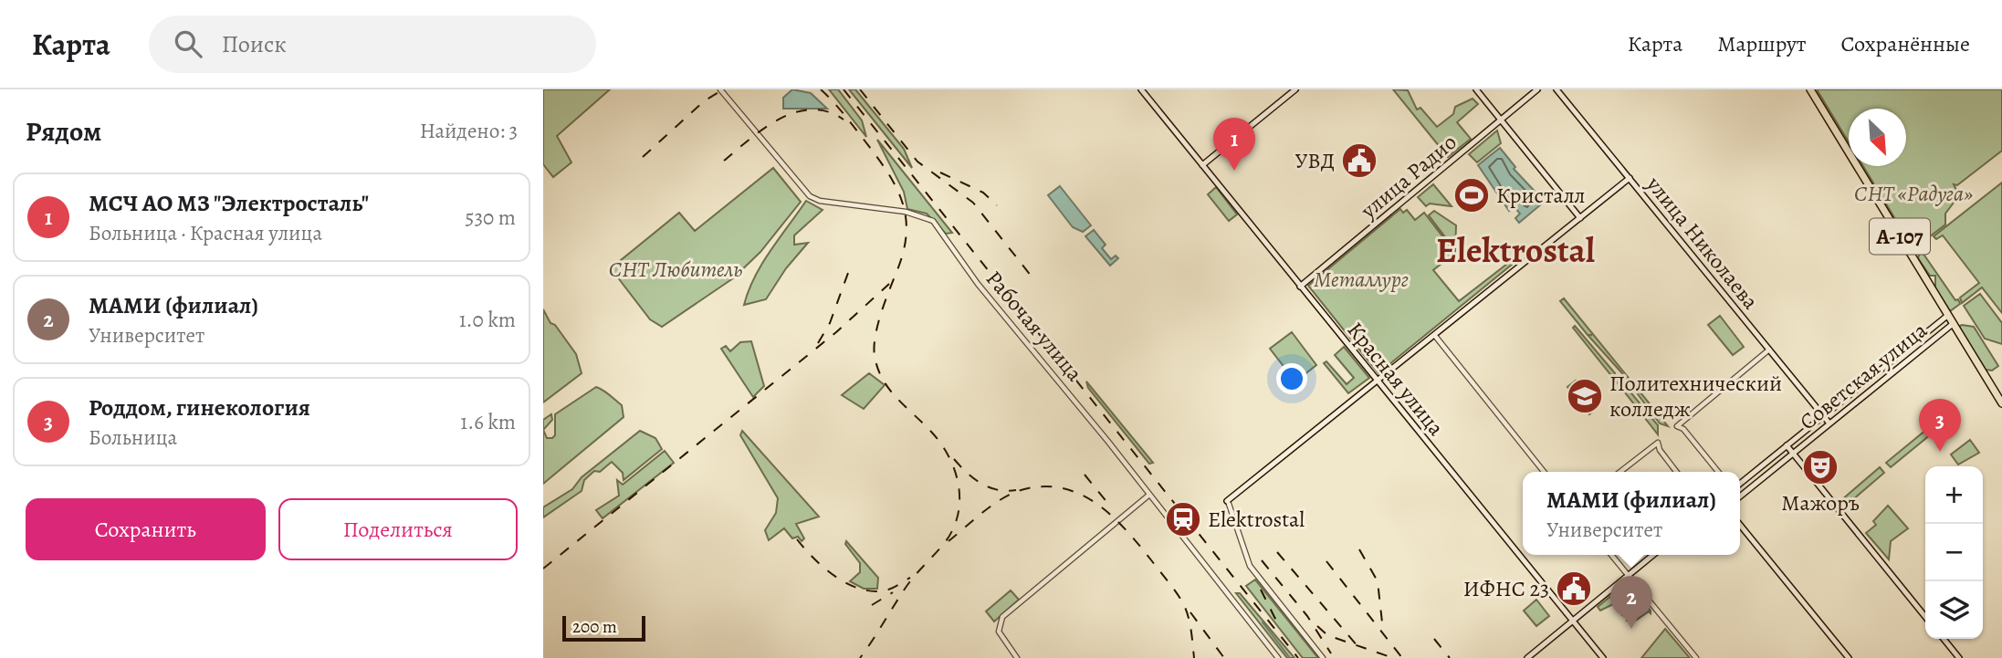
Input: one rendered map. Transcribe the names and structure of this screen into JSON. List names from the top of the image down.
{
  "streets": {
    "highway": ["А-107"],
    "main road": [
      "улица Радио",
      "улица Николаева",
      "Советская улица",
      "Красная улица"
    ],
    "street": ["Рабочая улица"]
  },
  "crossings": [
    ["улица Радио", "Красная улица"],
    ["А-107", "Советская улица"],
    ["улица Николаева", "Советская улица"]
  ],
  "districts": ["Elektrostal"],
  "parks": ["СНТ «Радуга»", "СНТ Любитель", "Металлург"],
  "places": {
    "public building": ["УВД", "ИФНС 23"],
    "sports": ["Кристалл"],
    "school or university": ["Политехнический колледж"],
    "theatre": ["Мажоръ"],
    "station": ["Elektrostal"]
  },
  "scale_bar": "200 m",
  "north": "bottom right",
  "page": {
    "header": "Карта",
    "search": "Поиск",
    "nav": ["Карта", "Маршрут", "Сохранённые"],
    "heading": ["Рядом", "Найдено: 3"],
    "pins": ["1", "3", "2"],
    "list": [
      {
        "mark": "1",
        "name": "МСЧ АО МЗ \"Электросталь\"",
        "note": "Больница · Красная улица",
        "value": "530 m"
      },
      {
        "mark": "2",
        "name": "МАМИ (филиал)",
        "note": "Университет",
        "value": "1.0 km"
      },
      {
        "mark": "3",
        "name": "Роддом, гинекология",
        "note": "Больница",
        "value": "1.6 km"
      }
    ],
    "map_buttons": ["+", "−"],
    "popup": ["МАМИ (филиал)", "Университет"],
    "buttons": ["Сохранить", "Поделиться"],
    "scale": "200 m"
  }
}
